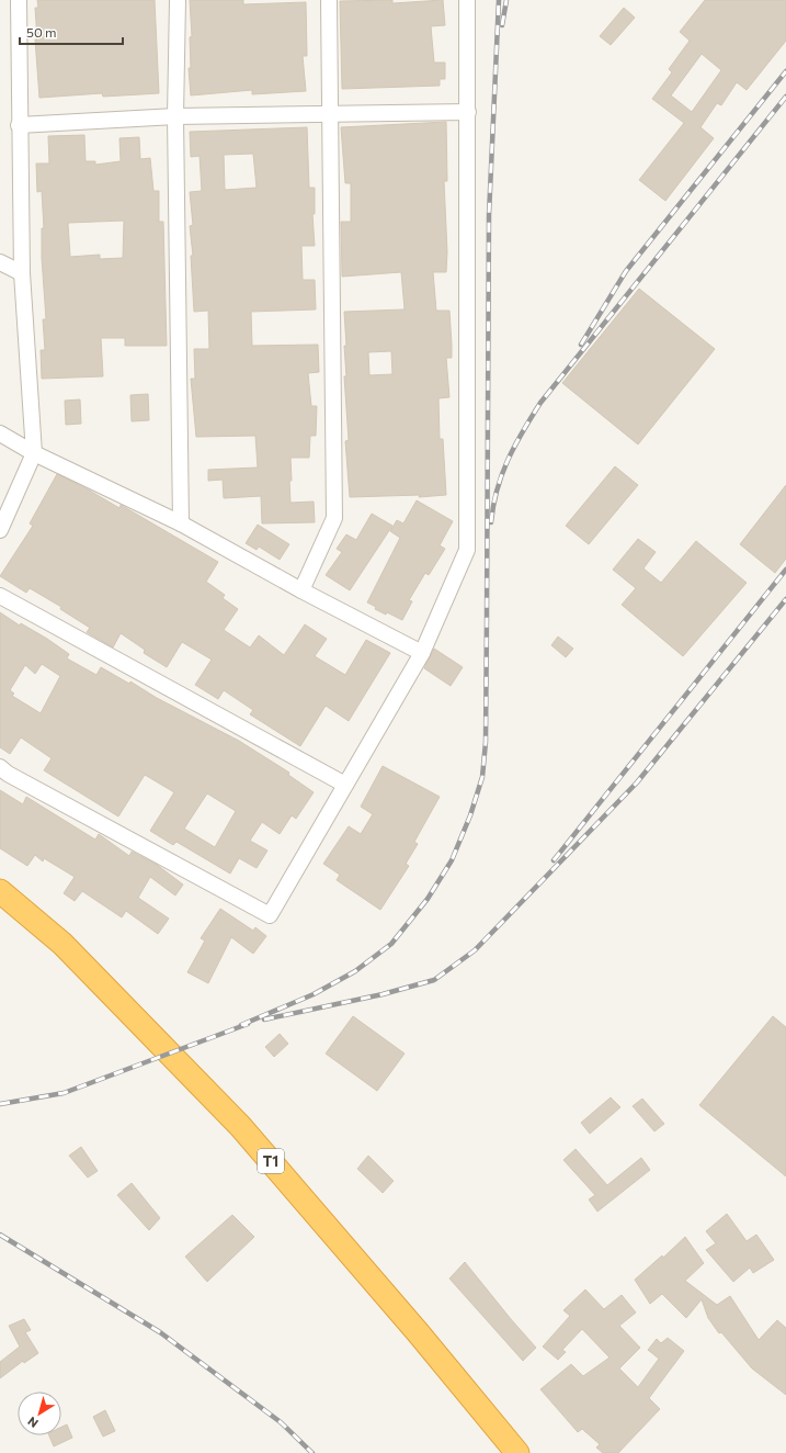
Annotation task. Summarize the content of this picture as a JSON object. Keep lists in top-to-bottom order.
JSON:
{
  "streets": {
    "highway": ["T1"]
  },
  "scale_bar": "50 m",
  "north": "bottom left"
}
